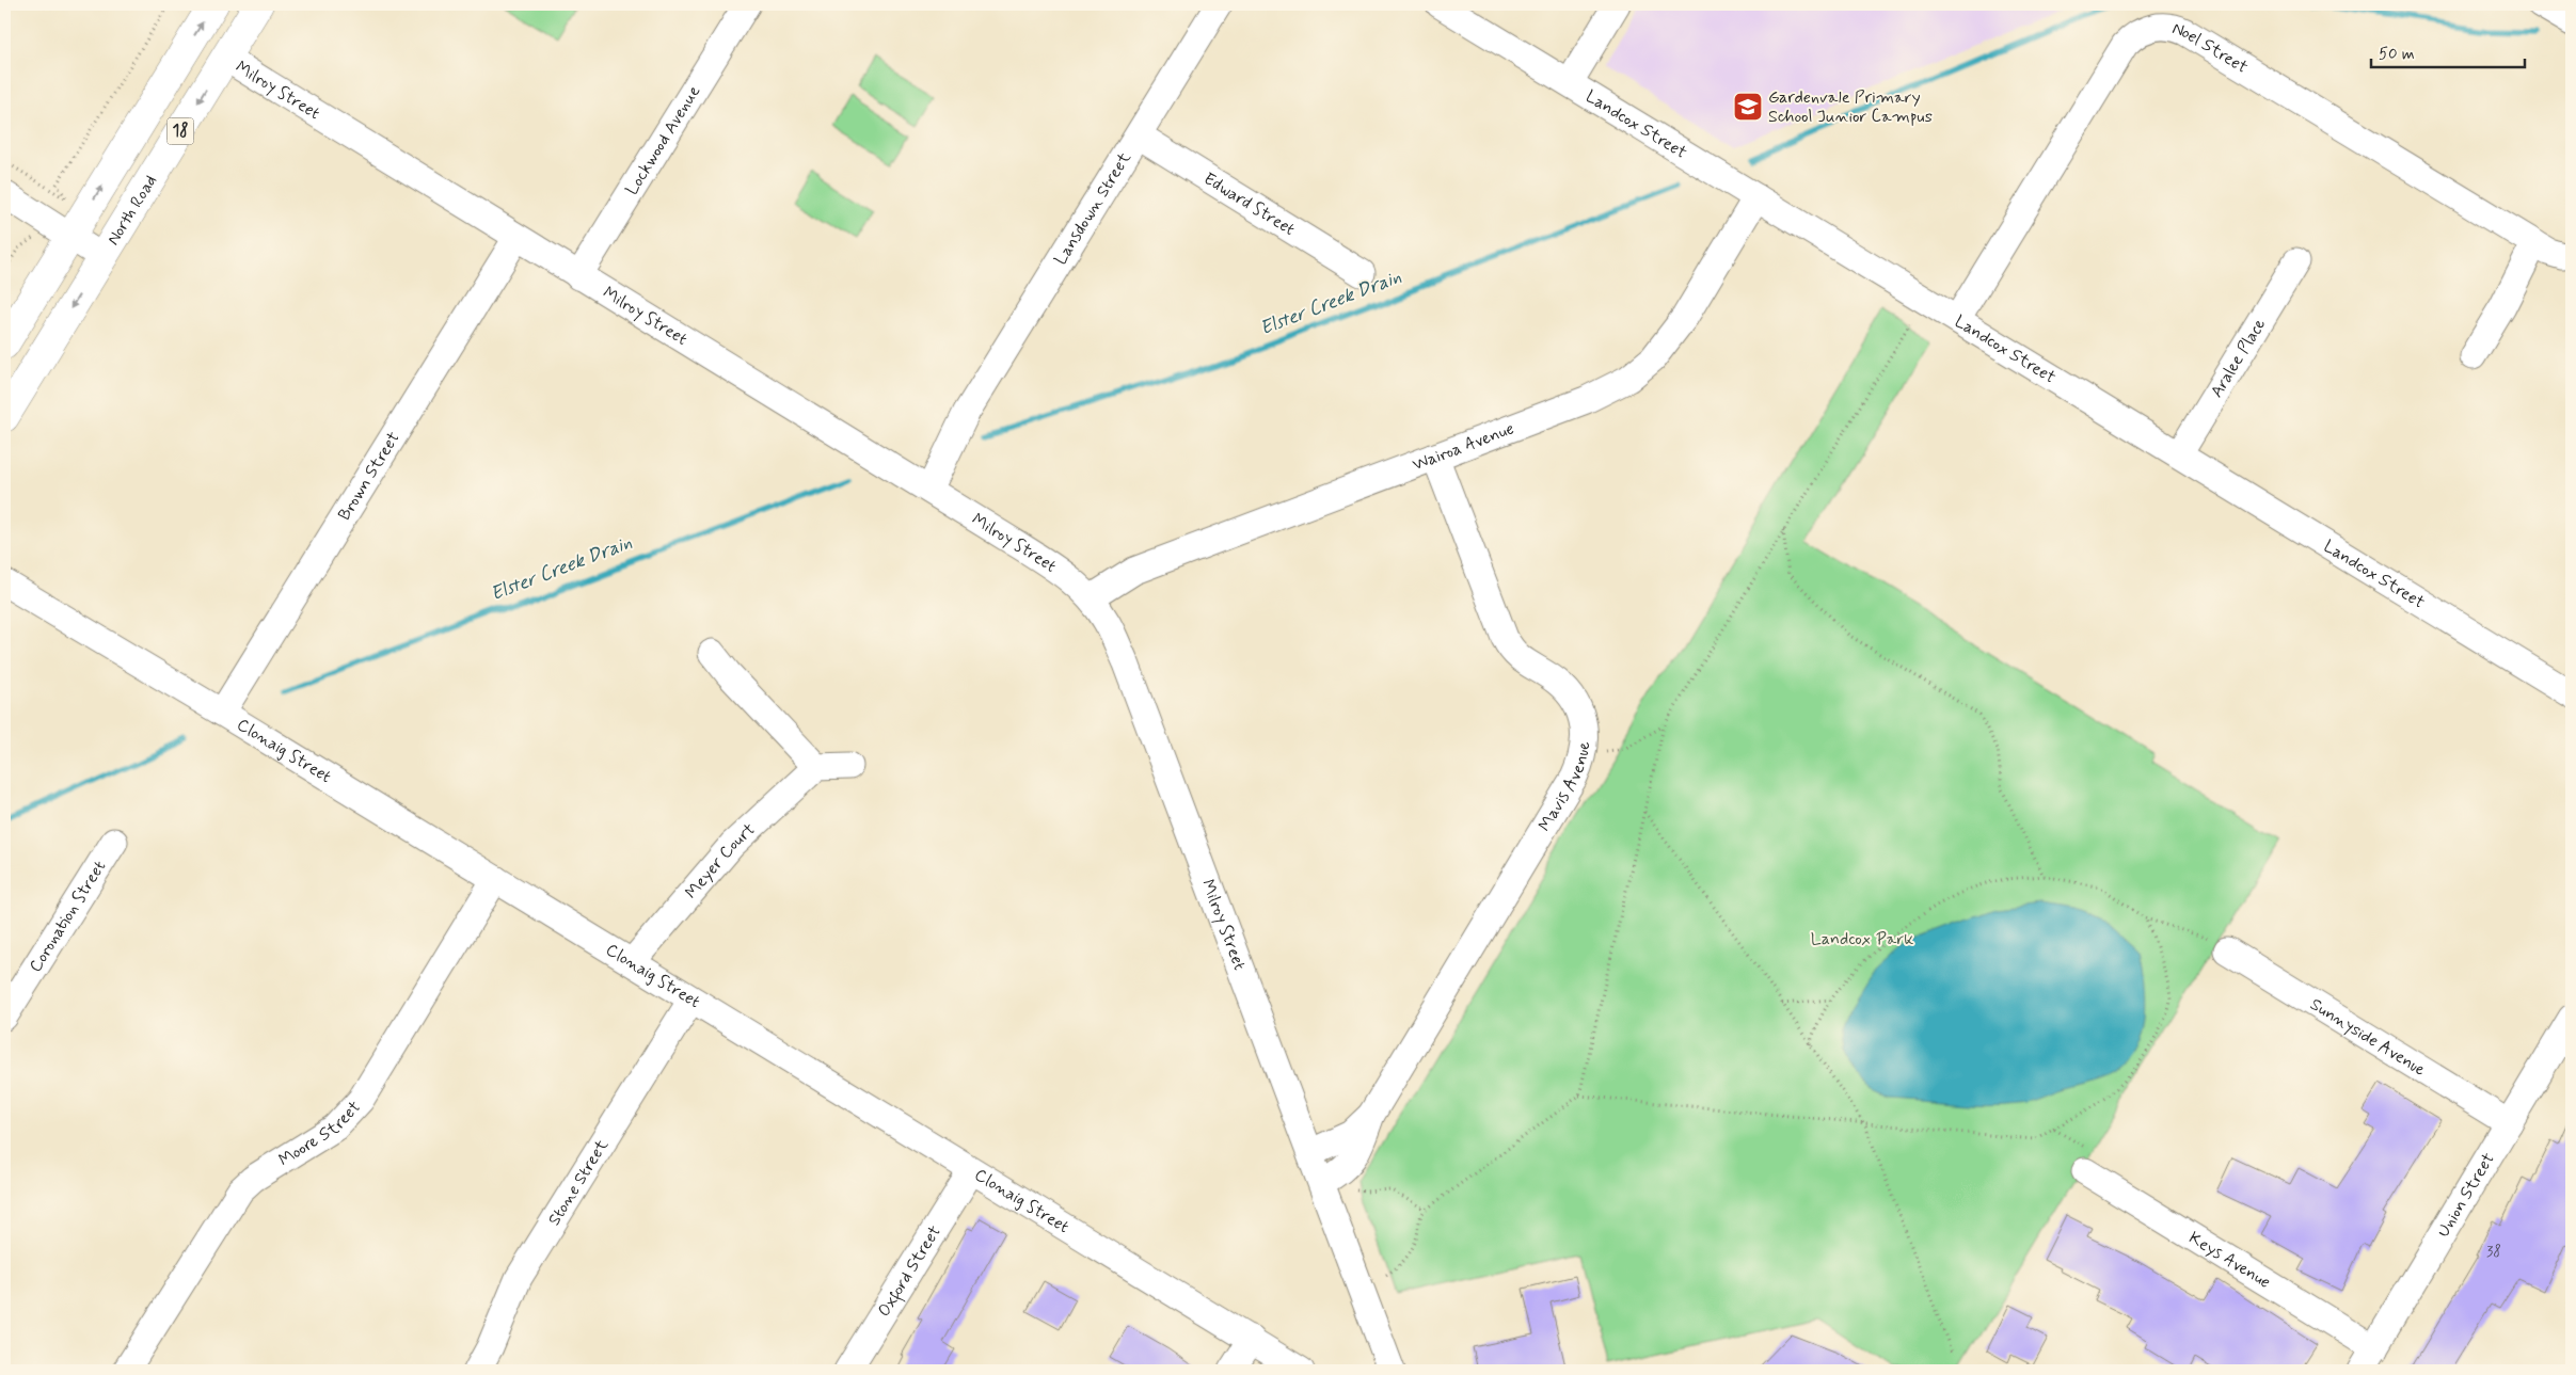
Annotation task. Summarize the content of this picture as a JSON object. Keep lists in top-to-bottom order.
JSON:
{
  "streets": {
    "highway": ["18", "North Road"],
    "street": [
      "Noel Street",
      "Milroy Street",
      "Landcox Street",
      "Lockwood Avenue",
      "Edward Street",
      "Lansdown Street",
      "Aralee Place",
      "Wairoa Avenue",
      "Brown Street",
      "Clonaig Street",
      "Mavis Avenue",
      "Meyer Court",
      "Coronation Street",
      "Sunnyside Avenue",
      "Moore Street",
      "Stone Street",
      "Union Street",
      "Keys Avenue",
      "Oxford Street"
    ]
  },
  "crossings": [
    ["Noel Street", "Landcox Street"],
    ["Milroy Street", "Lockwood Avenue"],
    ["Milroy Street", "Lansdown Street"],
    ["Milroy Street", "North Road"],
    ["Milroy Street", "Wairoa Avenue"],
    ["Milroy Street", "Brown Street"],
    ["Milroy Street", "Mavis Avenue"],
    ["Landcox Street", "Aralee Place"],
    ["Landcox Street", "Wairoa Avenue"],
    ["Edward Street", "Lansdown Street"],
    ["Wairoa Avenue", "Mavis Avenue"],
    ["Brown Street", "Clonaig Street"],
    ["Clonaig Street", "Meyer Court"],
    ["Clonaig Street", "Moore Street"],
    ["Clonaig Street", "Stone Street"],
    ["Clonaig Street", "Oxford Street"],
    ["Sunnyside Avenue", "Union Street"],
    ["Union Street", "Keys Avenue"]
  ],
  "water": ["Elster Creek Drain"],
  "parks": ["Landcox Park"],
  "places": {
    "school or university": ["Gardenvale Primary School Junior Campus"]
  },
  "house_numbers": ["38"],
  "scale_bar": "50 m"
}
